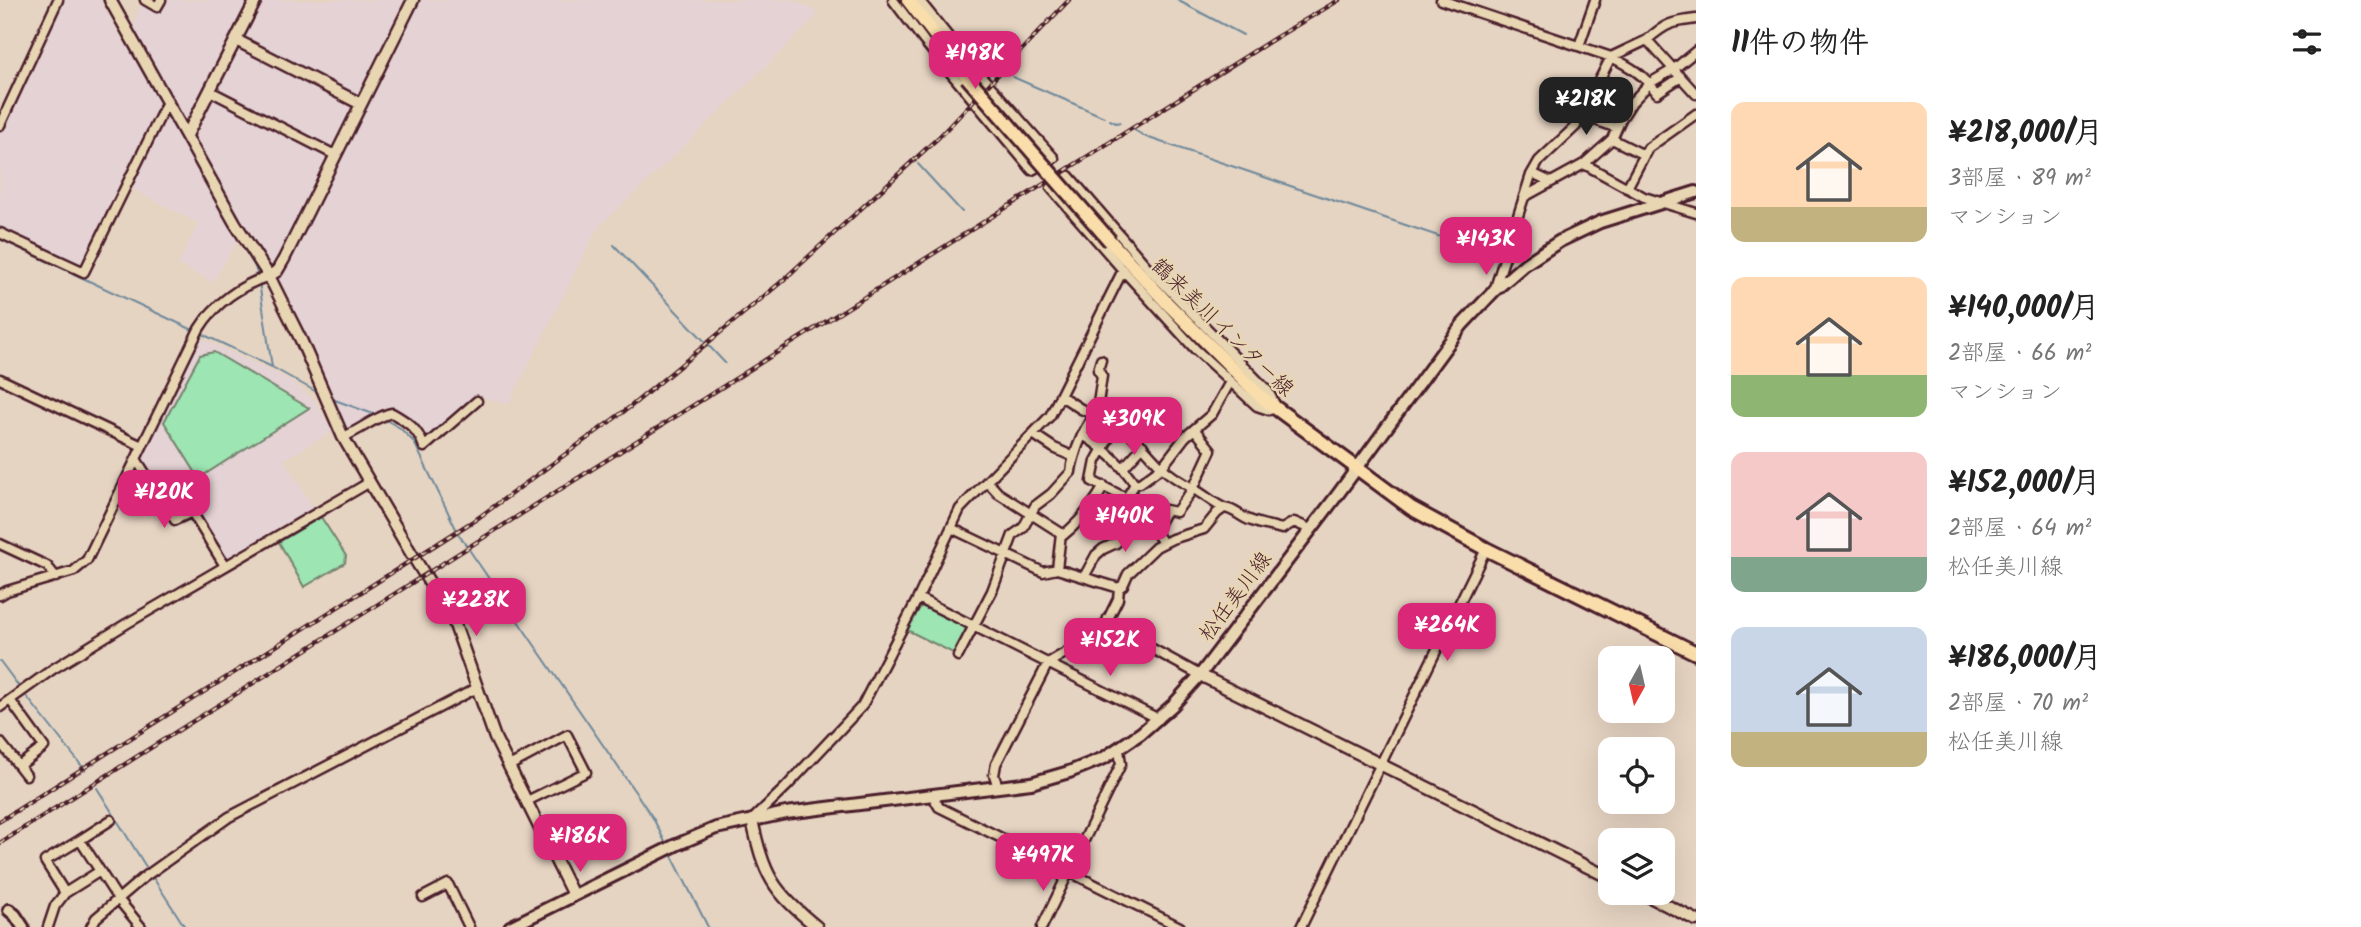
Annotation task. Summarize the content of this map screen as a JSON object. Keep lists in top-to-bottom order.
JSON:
{
  "streets": {
    "main road": ["鶴来美川インター線", "松任美川線"]
  },
  "crossings": [
    ["鶴来美川インター線", "松任美川線"]
  ],
  "north": "bottom",
  "page": {
    "heading": "11件の物件",
    "price": [
      "¥198K",
      "¥218K",
      "¥143K",
      "¥309K",
      "¥120K",
      "¥140K",
      "¥228K",
      "¥264K",
      "¥152K",
      "¥186K",
      "¥497K"
    ],
    "list": [
      {
        "name": "¥218,000/月",
        "note": "3部屋 · 89 m² · マンション"
      },
      {
        "name": "¥140,000/月",
        "note": "2部屋 · 66 m² · マンション"
      },
      {
        "name": "¥152,000/月",
        "note": "2部屋 · 64 m² · 松任美川線"
      },
      {
        "name": "¥186,000/月",
        "note": "2部屋 · 70 m² · 松任美川線"
      }
    ]
  }
}
